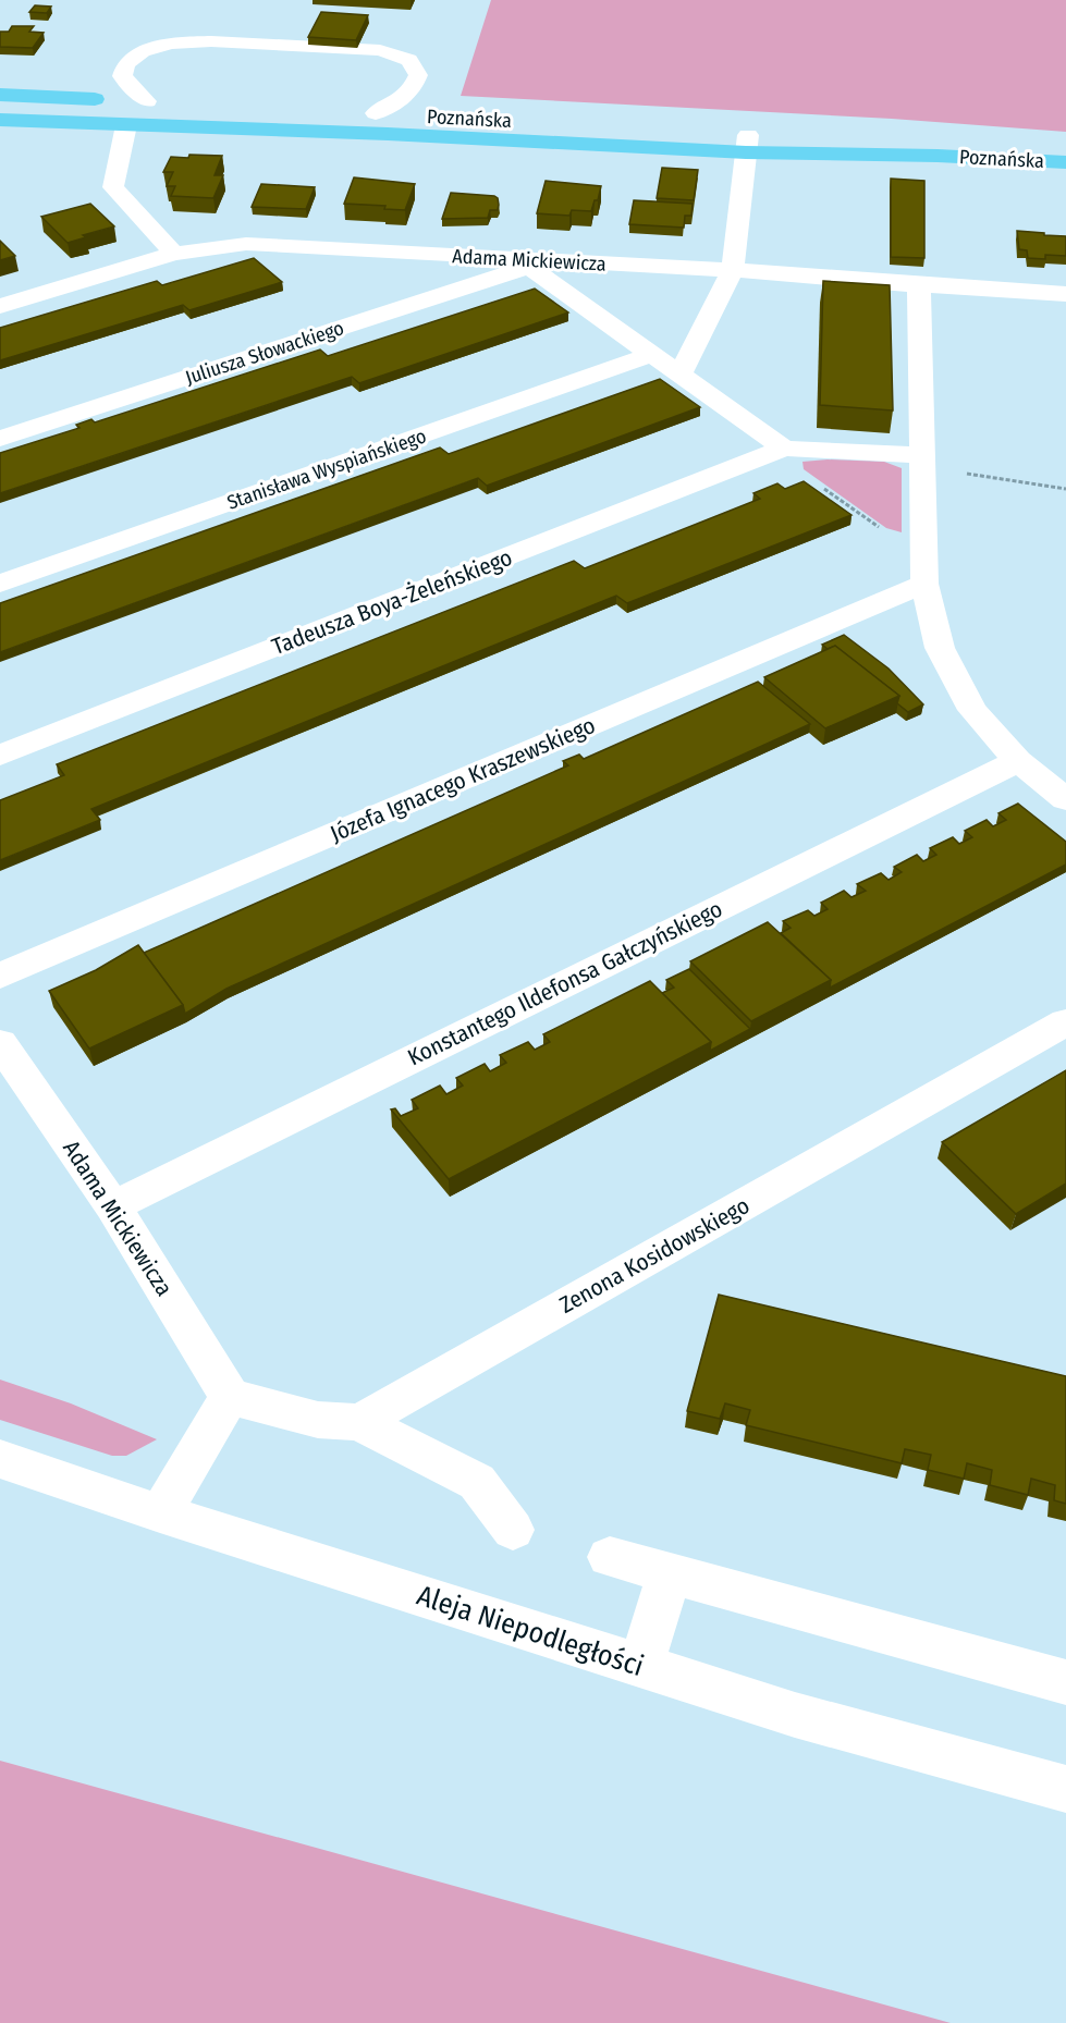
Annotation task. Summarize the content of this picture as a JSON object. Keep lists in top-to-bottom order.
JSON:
{
  "streets": {
    "main road": ["Poznańska"],
    "street": [
      "Adama Mickiewicza",
      "Juliusza Słowackiego",
      "Stanisława Wyspiańskiego",
      "Tadeusza Boya-Żeleńskiego",
      "Józefa Ignacego Kraszewskiego",
      "Konstantego Ildefonsa Gałczyńskiego",
      "Zenona Kosidowskiego",
      "Aleja Niepodległości"
    ]
  },
  "crossings": [
    ["Adama Mickiewicza", "Juliusza Słowackiego"],
    ["Adama Mickiewicza", "Konstantego Ildefonsa Gałczyńskiego"]
  ]
}
